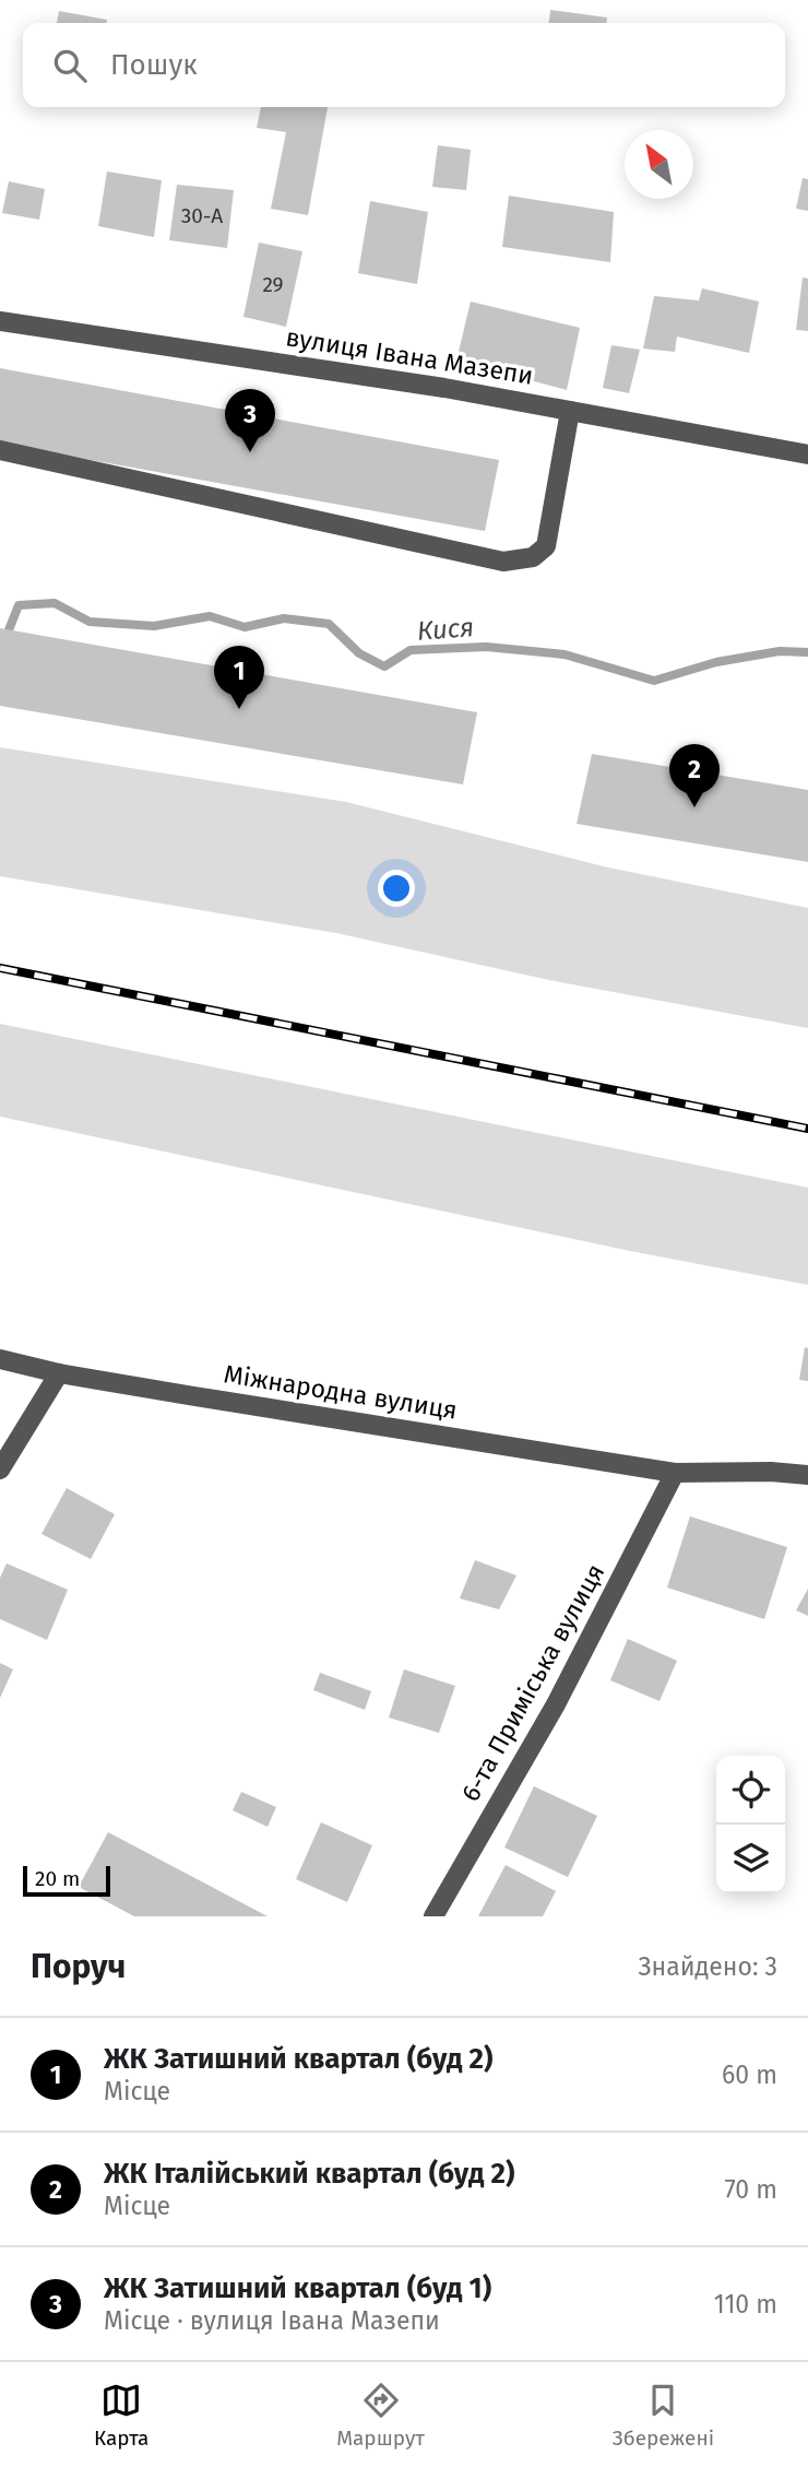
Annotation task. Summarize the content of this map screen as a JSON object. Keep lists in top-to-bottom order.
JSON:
{
  "streets": {
    "street": ["вулиця Івана Мазепи", "Міжнародна вулиця", "6-та Приміська вулиця"]
  },
  "crossings": [
    ["Міжнародна вулиця", "6-та Приміська вулиця"]
  ],
  "water": ["Кися"],
  "house_numbers": ["30-А", "29"],
  "scale_bar": "20 m",
  "north": "top left",
  "page": {
    "search": "Пошук",
    "pins": ["3", "1", "2"],
    "scale": "20 m",
    "heading": ["Поруч", "Знайдено: 3"],
    "list": [
      {
        "mark": "1",
        "name": "ЖК Затишний квартал (буд 2)",
        "note": "Місце",
        "value": "60 m"
      },
      {
        "mark": "2",
        "name": "ЖК Італійський квартал (буд 2)",
        "note": "Місце",
        "value": "70 m"
      },
      {
        "mark": "3",
        "name": "ЖК Затишний квартал (буд 1)",
        "note": "Місце · вулиця Івана Мазепи",
        "value": "110 m"
      }
    ],
    "nav": ["Карта", "Маршрут", "Збережені"]
  }
}
